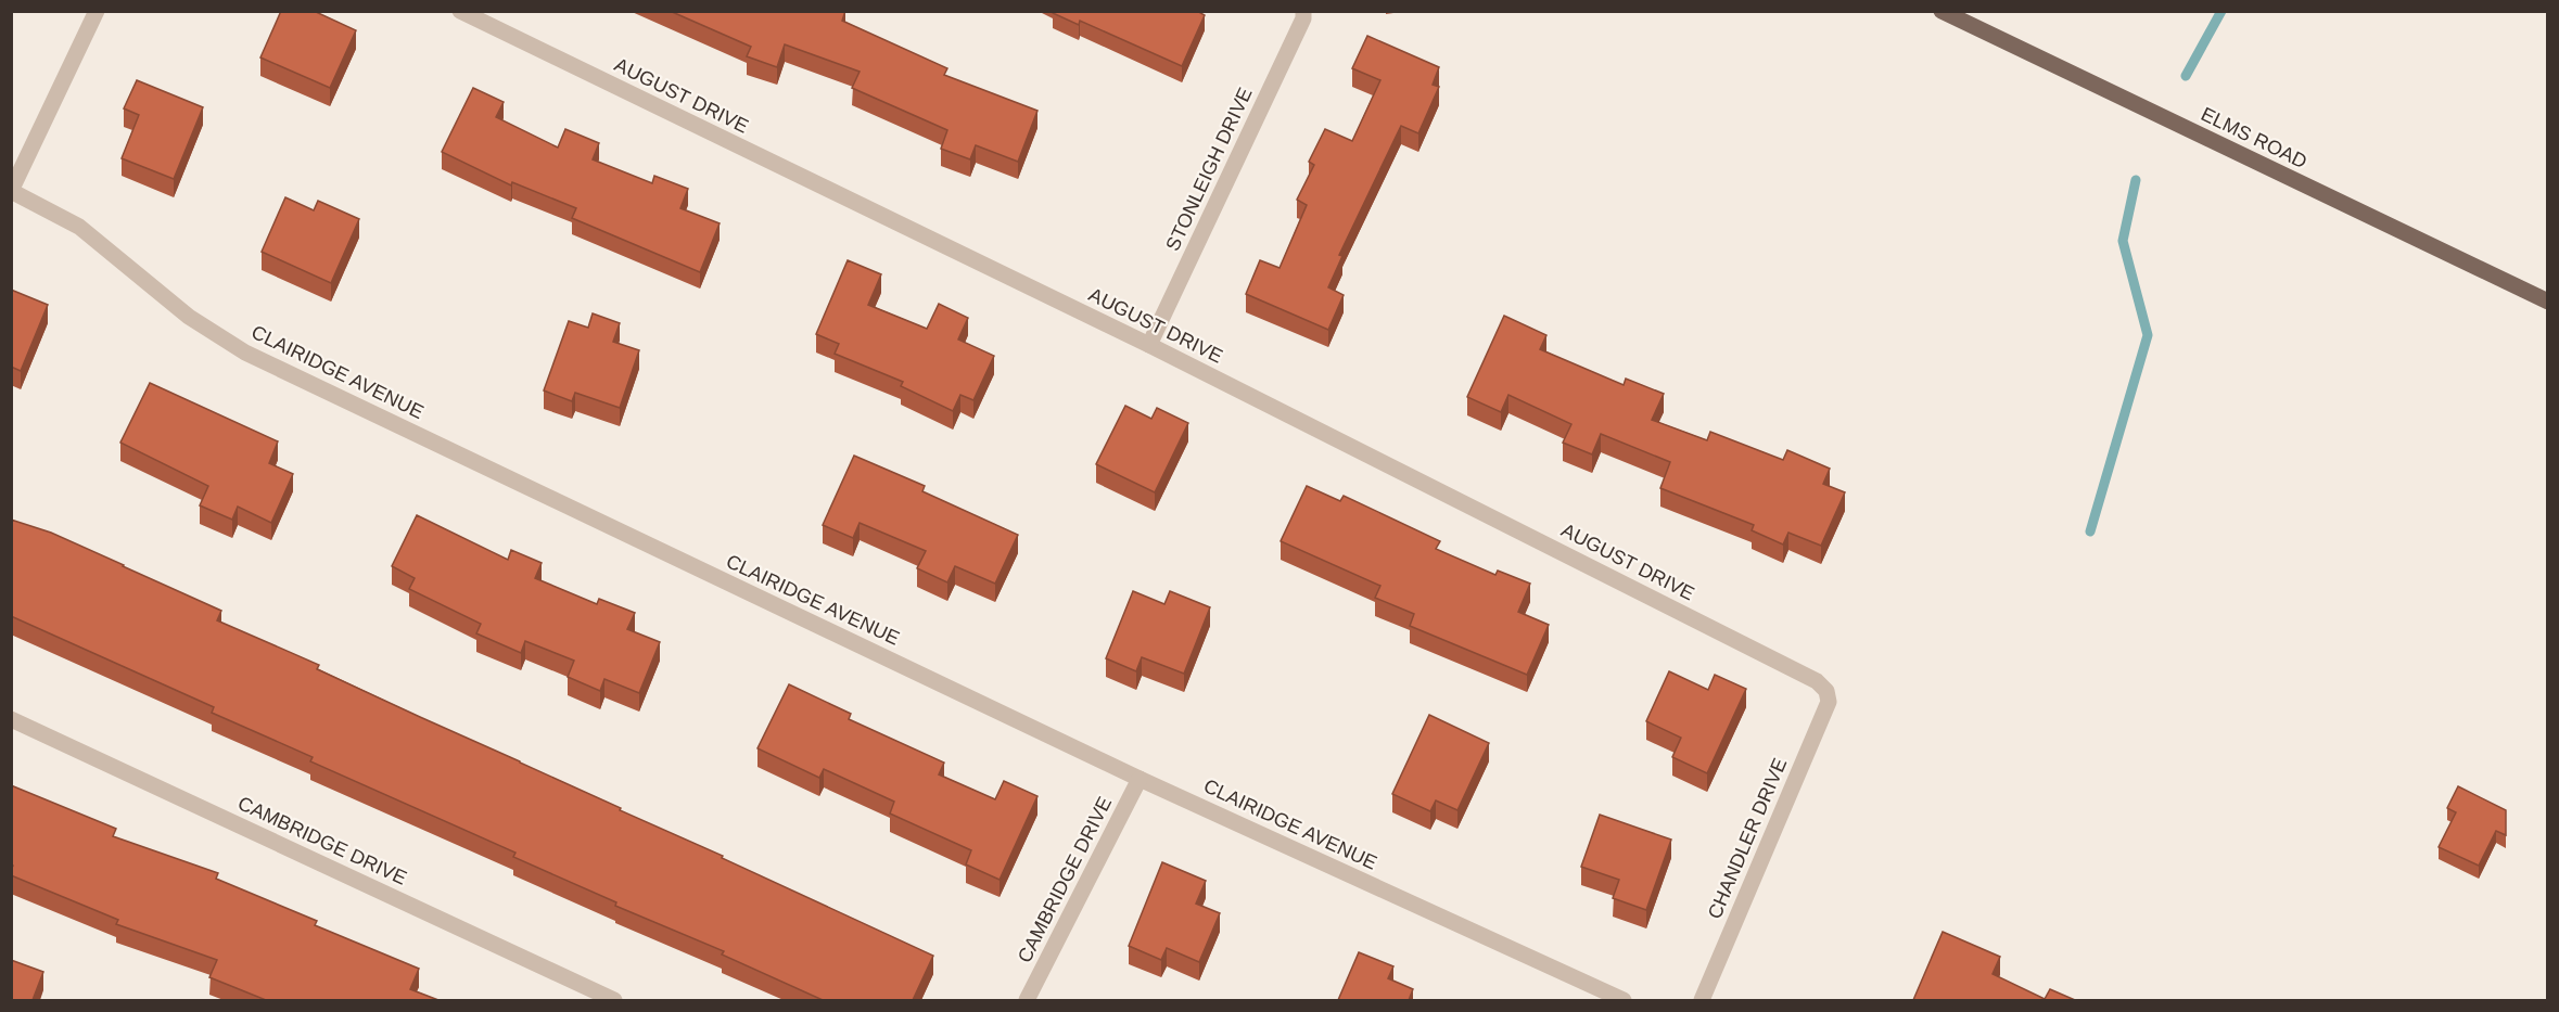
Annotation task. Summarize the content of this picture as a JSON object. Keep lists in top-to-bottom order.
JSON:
{
  "streets": {
    "main road": ["ELMS ROAD"],
    "street": [
      "AUGUST DRIVE",
      "STONLEIGH DRIVE",
      "CLAIRIDGE AVENUE",
      "CHANDLER DRIVE",
      "CAMBRIDGE DRIVE"
    ]
  },
  "crossings": [
    ["AUGUST DRIVE", "STONLEIGH DRIVE"],
    ["AUGUST DRIVE", "CHANDLER DRIVE"],
    ["CLAIRIDGE AVENUE", "CAMBRIDGE DRIVE"]
  ]
}
